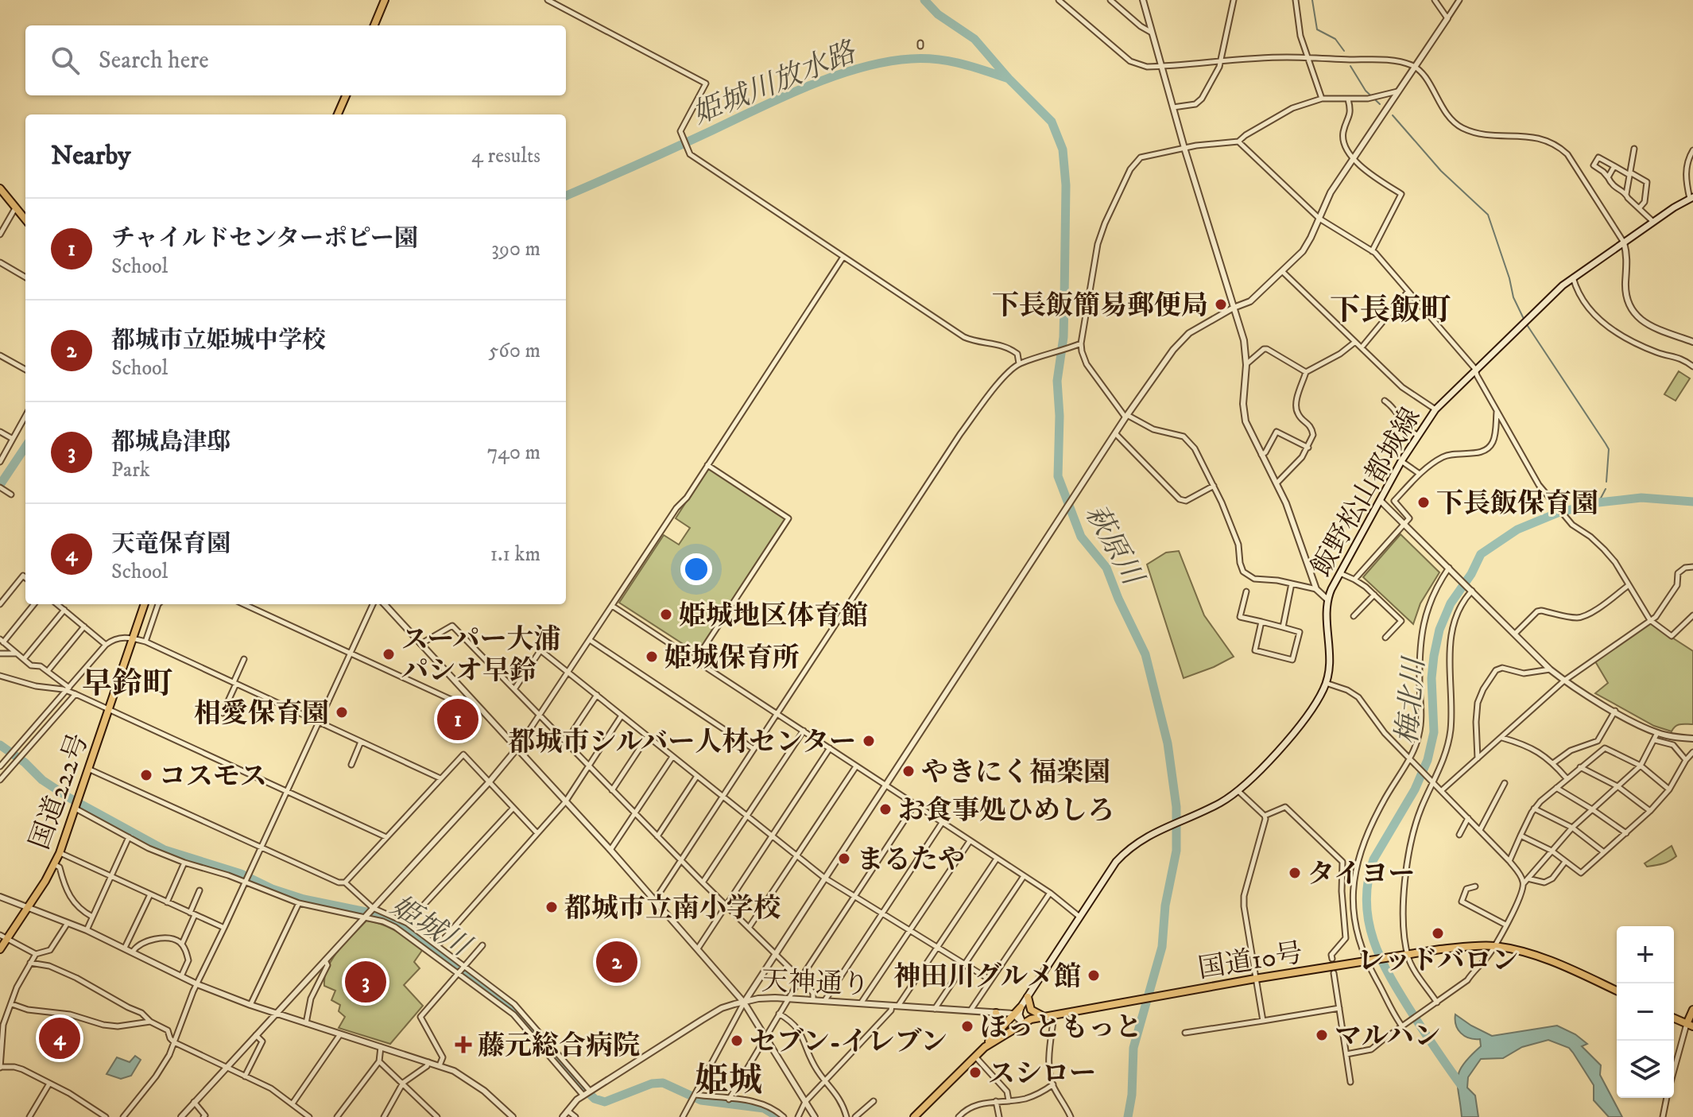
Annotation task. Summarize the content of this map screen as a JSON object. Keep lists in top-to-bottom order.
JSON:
{
  "streets": {
    "highway": ["国道222号", "国道10号"],
    "main road": ["飯野松山都城線"],
    "street": ["天神通り"]
  },
  "districts": ["下長飯町", "早鈴町", "姫城"],
  "water": [
    "姫城川放水路",
    "萩原川",
    "梅北川",
    "姫城川"
  ],
  "places": {
    "other": [
      "下長飯簡易郵便局",
      "下長飯保育園",
      "姫城地区体育館",
      "スーパー大浦 パシオ早鈴",
      "姫城保育所",
      "相愛保育園",
      "都城市シルバー人材センター",
      "やきにく福楽園",
      "コスモス",
      "お食事処ひめしろ",
      "まるたや",
      "タイヨー",
      "都城市立南小学校",
      "レッドバロン",
      "神田川グルメ館",
      "ほっともっと",
      "マルハン",
      "セブン-イレブン",
      "スシロー"
    ],
    "health": ["藤元総合病院"]
  },
  "page": {
    "search": "Search here",
    "heading": ["Nearby", "4 results"],
    "list": [
      {
        "mark": "1",
        "name": "チャイルドセンターポピー園",
        "note": "School",
        "value": "390 m"
      },
      {
        "mark": "2",
        "name": "都城市立姫城中学校",
        "note": "School",
        "value": "560 m"
      },
      {
        "mark": "3",
        "name": "都城島津邸",
        "note": "Park",
        "value": "740 m"
      },
      {
        "mark": "4",
        "name": "天竜保育園",
        "note": "School",
        "value": "1.1 km"
      }
    ],
    "pins": [
      "1",
      "2",
      "3",
      "4"
    ],
    "map_buttons": ["+", "−"]
  }
}
